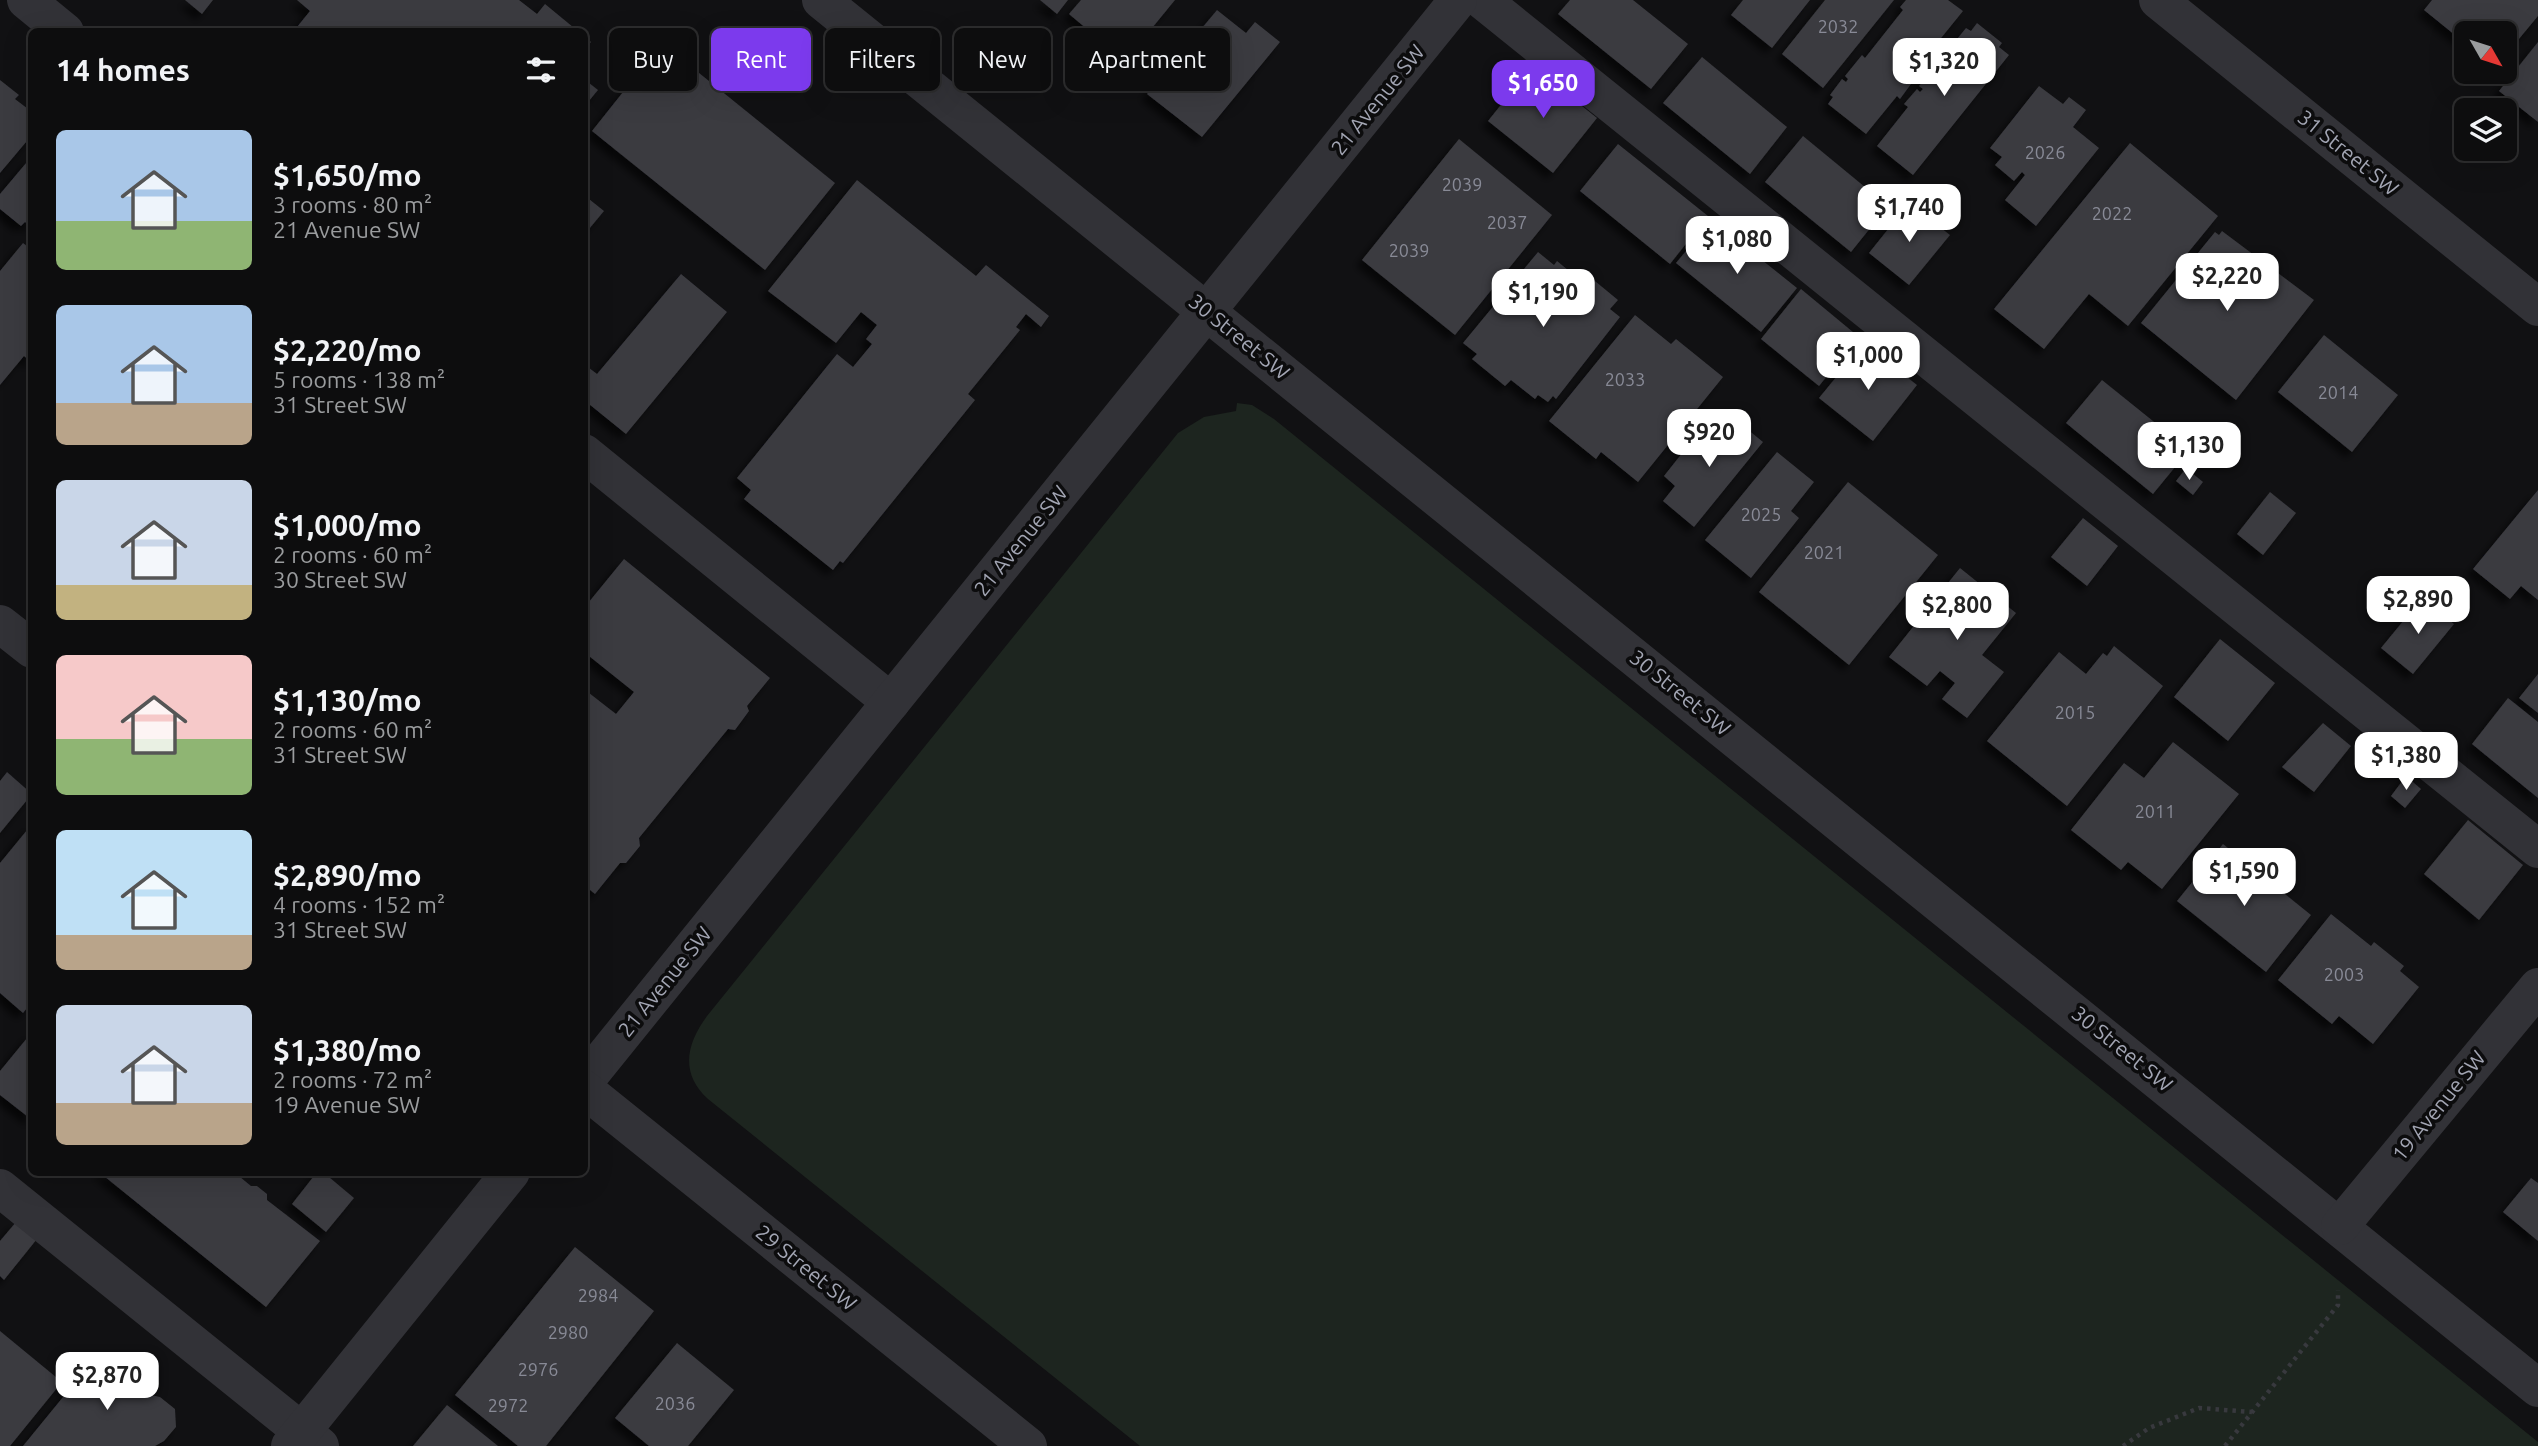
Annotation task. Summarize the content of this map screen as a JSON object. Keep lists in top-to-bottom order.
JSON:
{
  "streets": {
    "street": [
      "21 Avenue SW",
      "31 Street SW",
      "30 Street SW",
      "19 Avenue SW",
      "29 Street SW"
    ]
  },
  "crossings": [
    ["21 Avenue SW", "30 Street SW"],
    ["30 Street SW", "19 Avenue SW"]
  ],
  "house_numbers": [
    "2032",
    "2026",
    "2039",
    "2022",
    "2037",
    "2039",
    "2033",
    "2014",
    "2025",
    "2021",
    "2015",
    "2011",
    "2003",
    "2984",
    "2980",
    "2976",
    "2036",
    "2972"
  ],
  "north": "bottom right",
  "page": {
    "chip": [
      "Buy",
      "Rent",
      "Filters",
      "New",
      "Apartment"
    ],
    "heading": "14 homes",
    "price": [
      "$1,320",
      "$1,650",
      "$1,740",
      "$1,080",
      "$2,220",
      "$1,190",
      "$1,000",
      "$920",
      "$1,130",
      "$2,890",
      "$2,800",
      "$1,380",
      "$1,590",
      "$2,870"
    ],
    "list": [
      {
        "name": "$1,650/mo",
        "note": "3 rooms · 80 m² · 21 Avenue SW"
      },
      {
        "name": "$2,220/mo",
        "note": "5 rooms · 138 m² · 31 Street SW"
      },
      {
        "name": "$1,000/mo",
        "note": "2 rooms · 60 m² · 30 Street SW"
      },
      {
        "name": "$1,130/mo",
        "note": "2 rooms · 60 m² · 31 Street SW"
      },
      {
        "name": "$2,890/mo",
        "note": "4 rooms · 152 m² · 31 Street SW"
      },
      {
        "name": "$1,380/mo",
        "note": "2 rooms · 72 m² · 19 Avenue SW"
      }
    ]
  }
}
